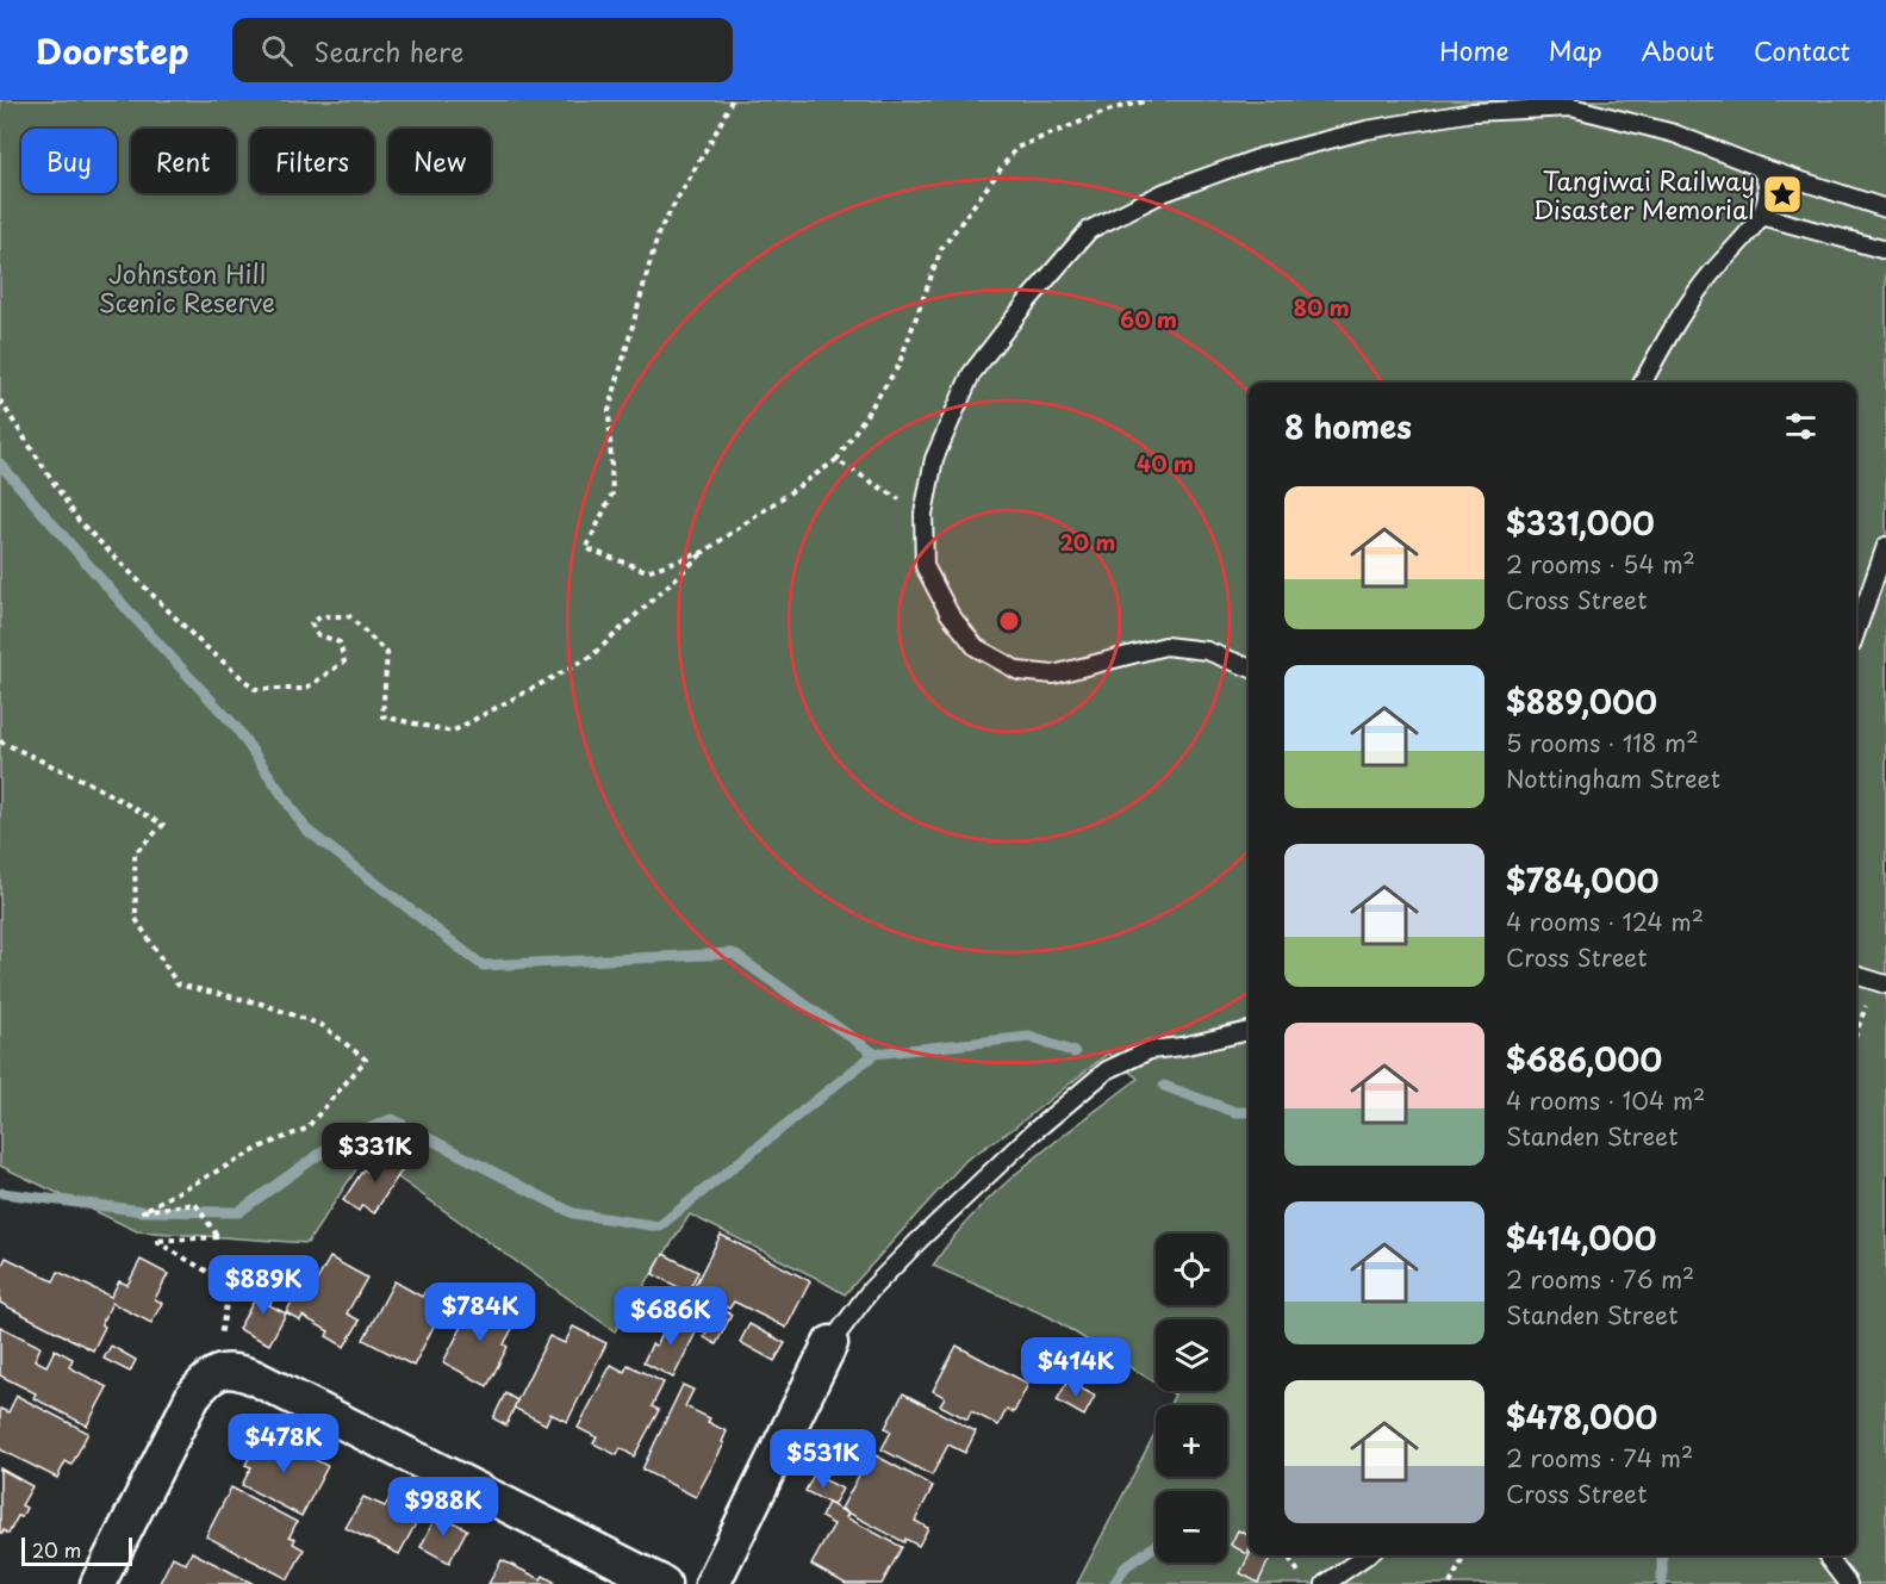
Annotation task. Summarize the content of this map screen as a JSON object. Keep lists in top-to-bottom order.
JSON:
{
  "parks": ["Johnston Hill Scenic Reserve"],
  "places": {
    "place": ["Tangiwai Railway Disaster Memorial"]
  },
  "scale_bar": "20 m",
  "page": {
    "header": "Doorstep",
    "search": "Search here",
    "nav": [
      "Home",
      "Map",
      "About",
      "Contact"
    ],
    "chip": [
      "Buy",
      "Rent",
      "Filters",
      "New"
    ],
    "heading": "8 homes",
    "list": [
      {
        "name": "$331,000",
        "note": "2 rooms · 54 m² · Cross Street"
      },
      {
        "name": "$889,000",
        "note": "5 rooms · 118 m² · Nottingham Street"
      },
      {
        "name": "$784,000",
        "note": "4 rooms · 124 m² · Cross Street"
      },
      {
        "name": "$686,000",
        "note": "4 rooms · 104 m² · Standen Street"
      },
      {
        "name": "$414,000",
        "note": "2 rooms · 76 m² · Standen Street"
      },
      {
        "name": "$478,000",
        "note": "2 rooms · 74 m² · Cross Street"
      }
    ],
    "price": [
      "$331K",
      "$889K",
      "$784K",
      "$686K",
      "$414K",
      "$478K",
      "$531K",
      "$988K"
    ],
    "map_buttons": ["+", "−"],
    "scale": "20 m"
  },
  "rings": [
    "80 m",
    "60 m",
    "40 m",
    "20 m"
  ]
}
